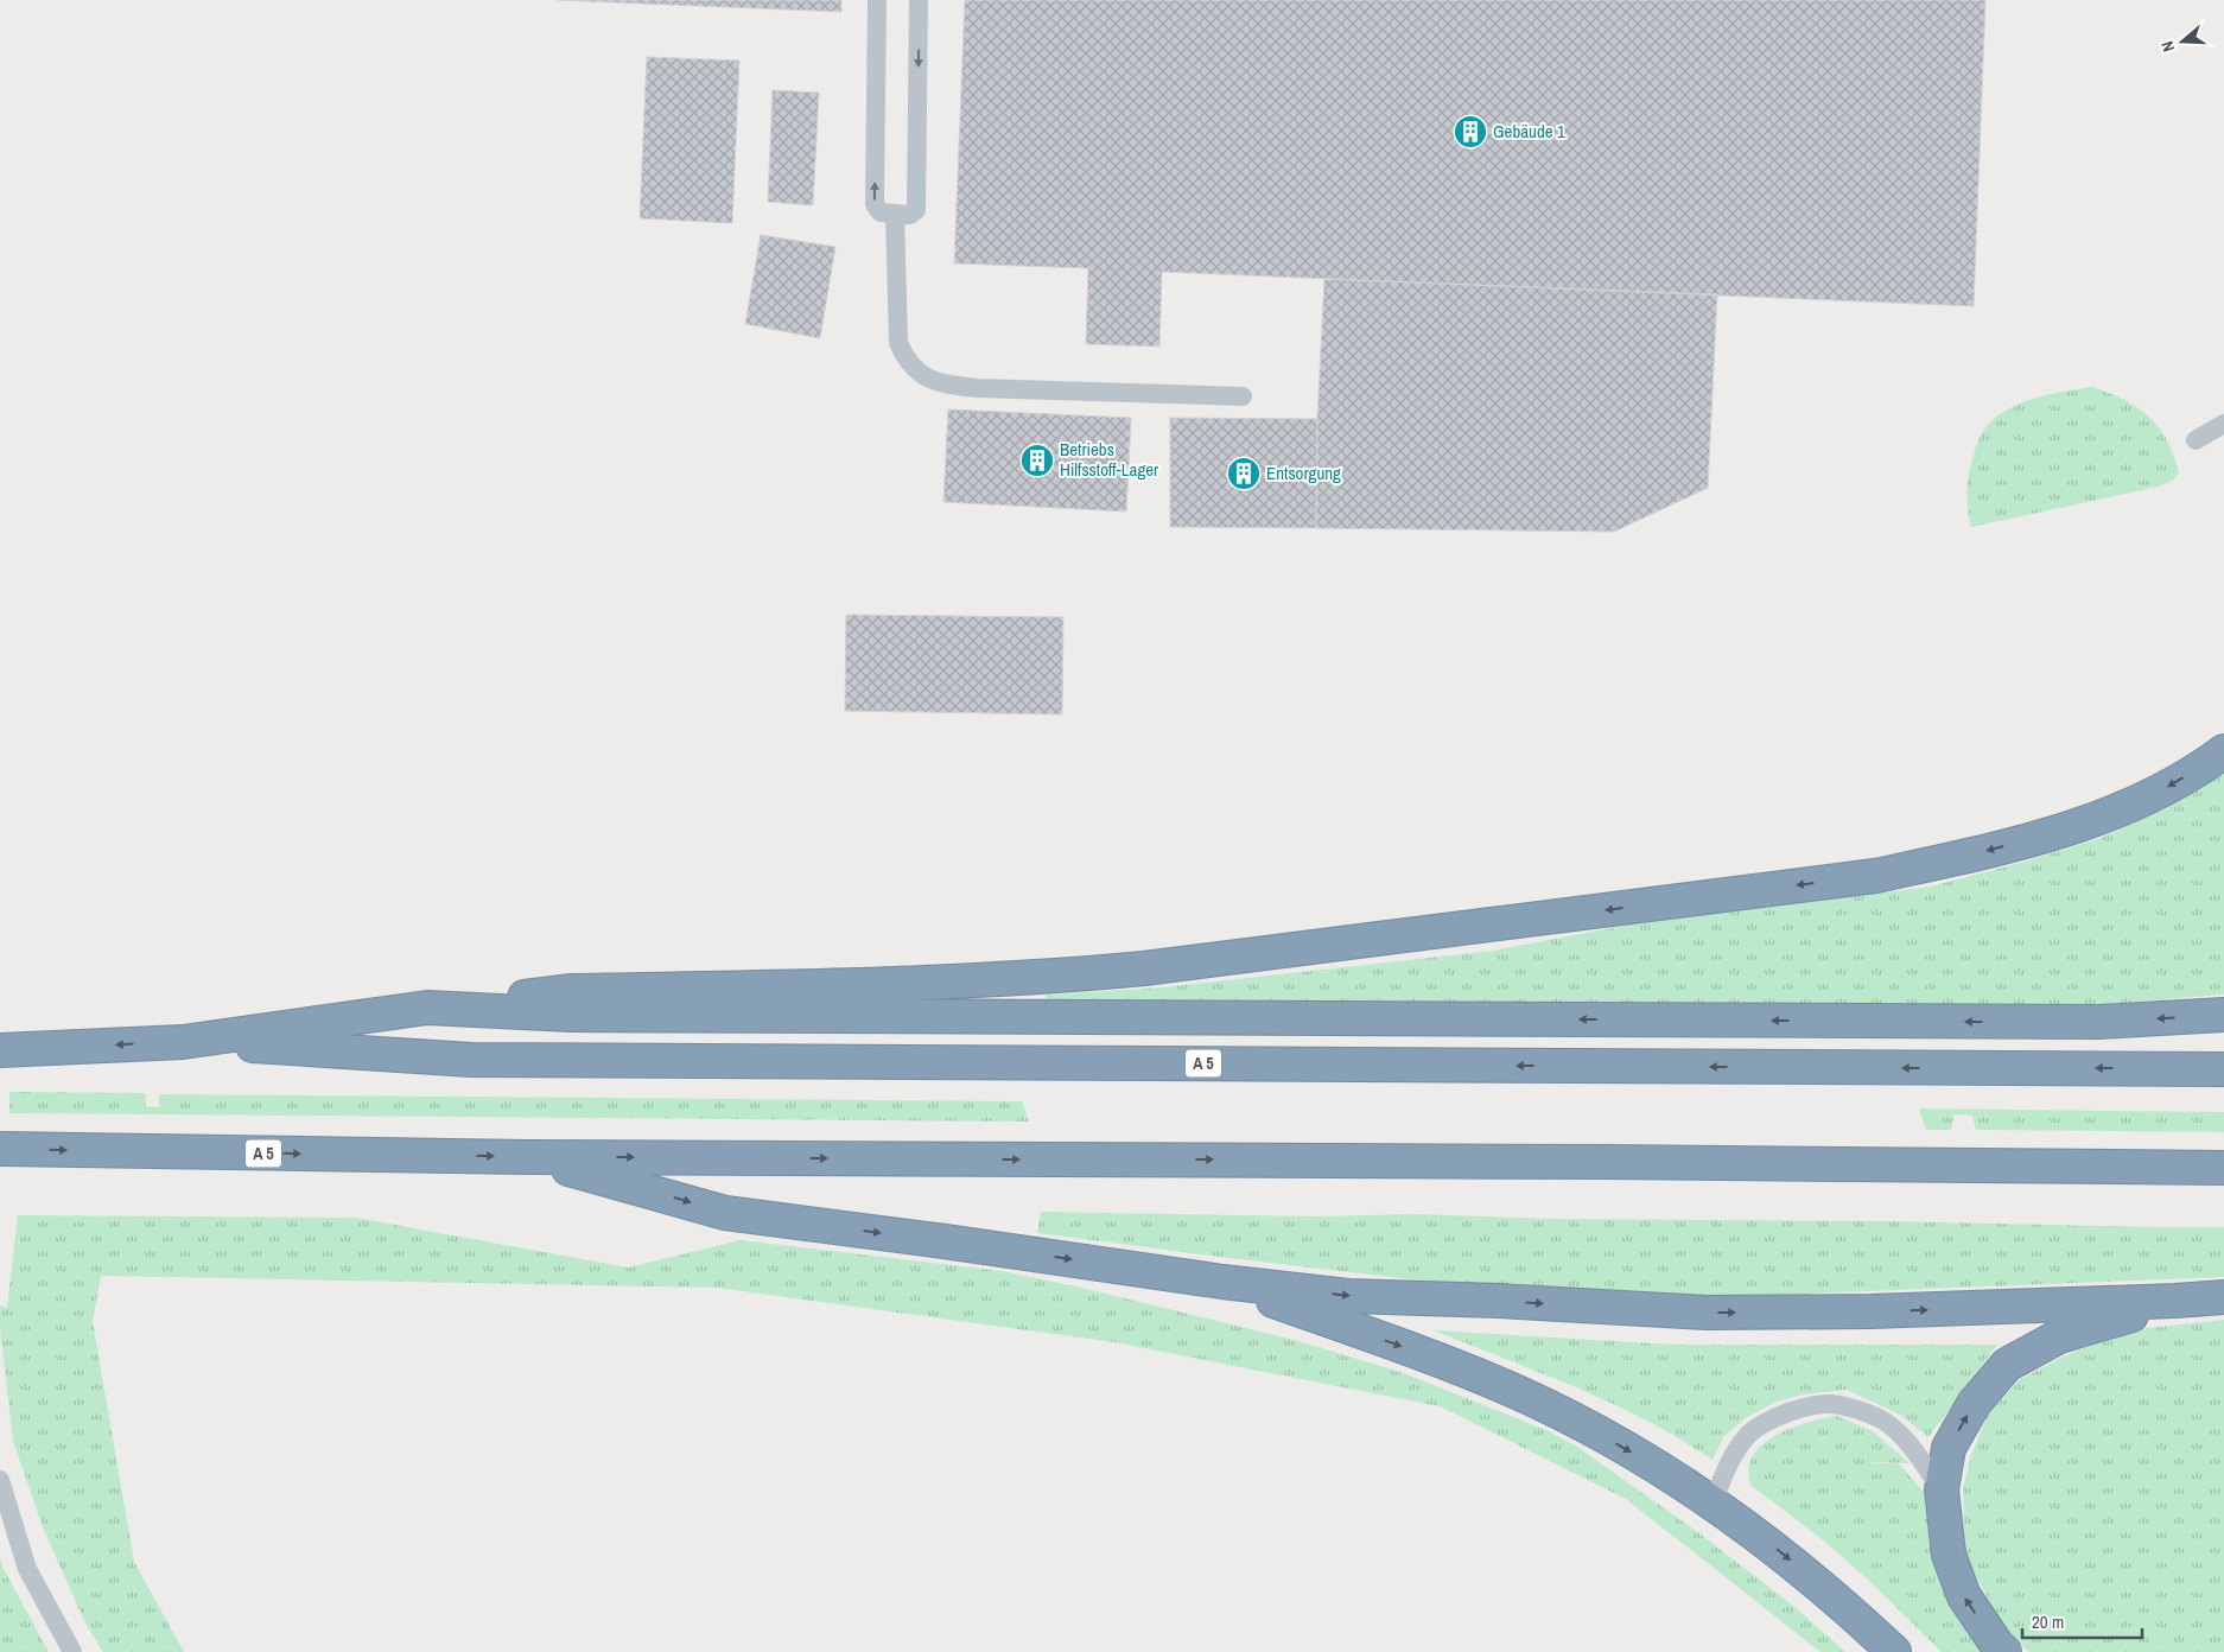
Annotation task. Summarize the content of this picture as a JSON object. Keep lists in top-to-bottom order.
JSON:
{
  "streets": {
    "highway": ["A 5"]
  },
  "places": {
    "building": ["Gebäude 1", "Betriebs Hilfsstoff-Lager", "Entsorgung"]
  },
  "scale_bar": "20 m",
  "north": "left"
}
